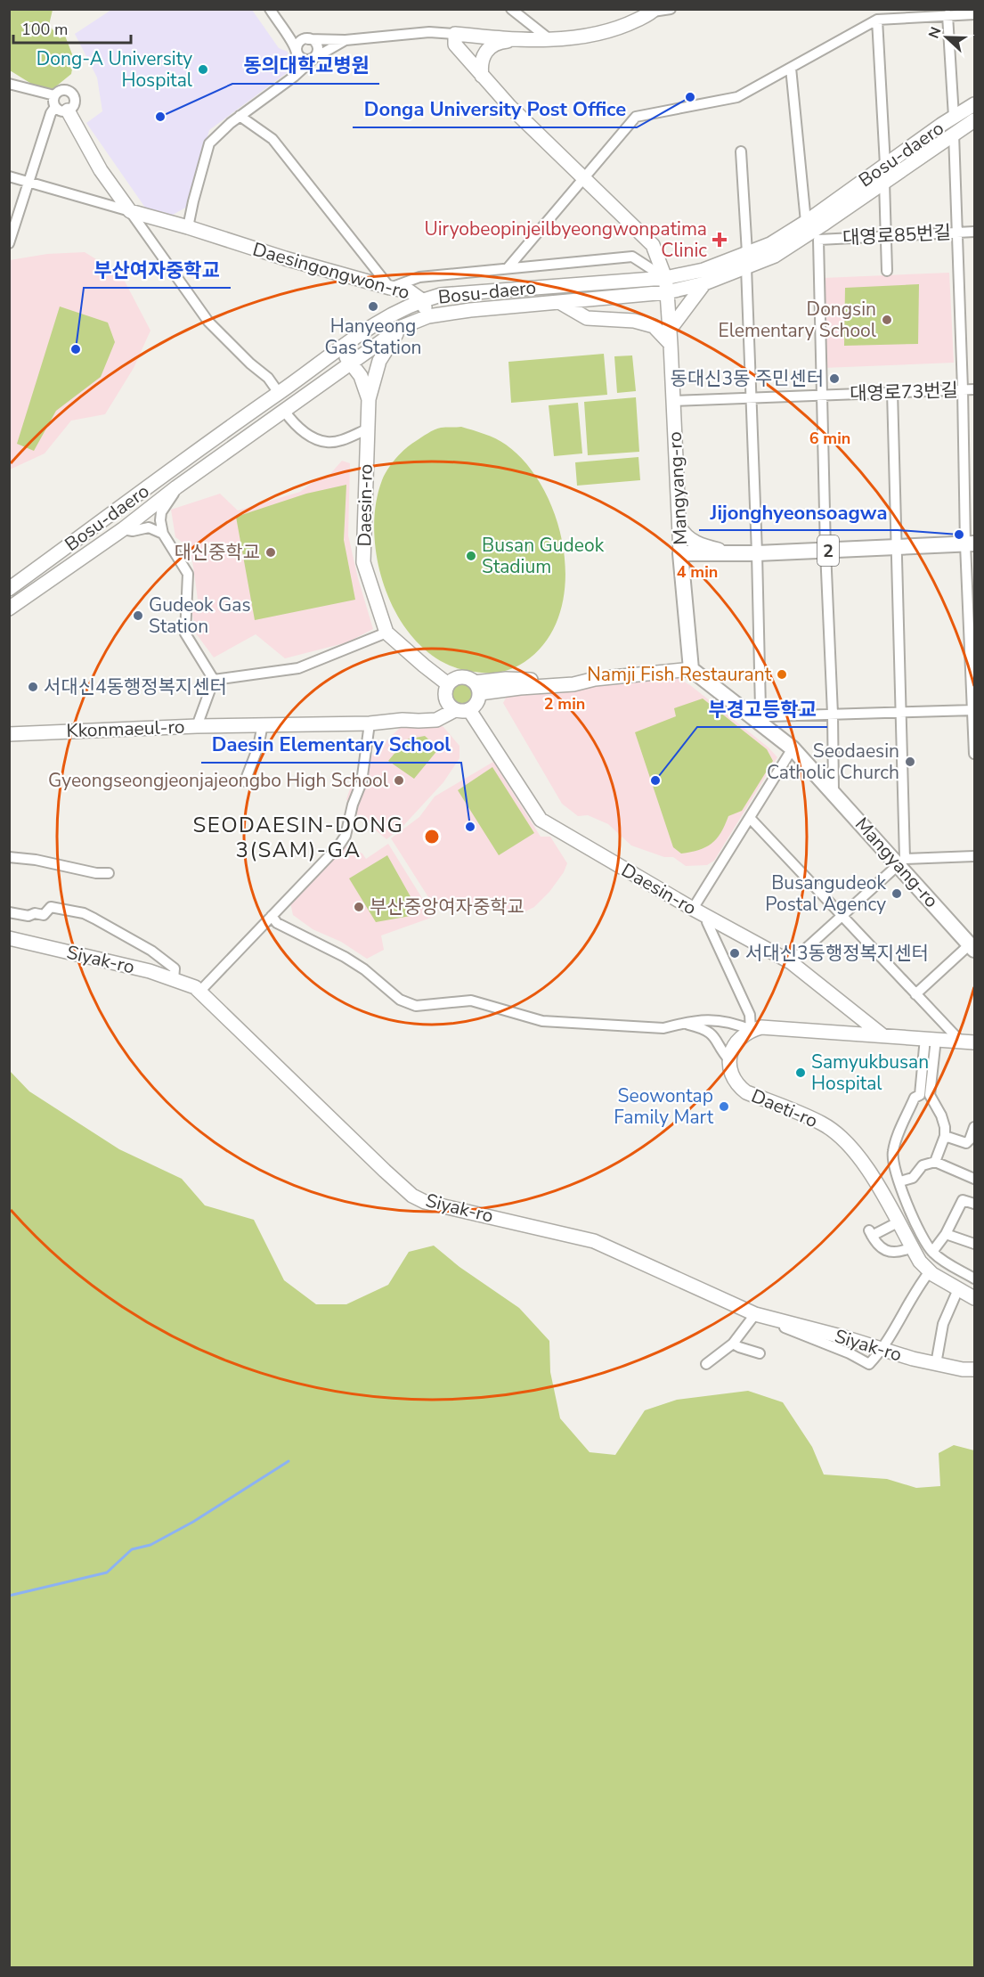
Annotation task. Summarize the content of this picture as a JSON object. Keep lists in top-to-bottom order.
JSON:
{
  "streets": {
    "main road": [
      "Bosu-daero",
      "Daesingongwon-ro",
      "Mangyang-ro",
      "Daesin-ro",
      "2",
      "Kkonmaeul-ro",
      "Siyak-ro",
      "Daeti-ro"
    ],
    "street": ["대영로85번길", "대영로73번길"]
  },
  "crossings": [
    ["Bosu-daero", "대영로85번길"],
    ["Bosu-daero", "Daesingongwon-ro"],
    ["Bosu-daero", "Mangyang-ro"],
    ["Bosu-daero", "Daesin-ro"],
    ["대영로73번길", "Mangyang-ro"],
    ["Mangyang-ro", "2"],
    ["Daesin-ro", "Kkonmaeul-ro"]
  ],
  "districts": ["SEODAESIN-DONG 3(SAM)-GA"],
  "places": {
    "other": [
      "Dong-A University Hospital",
      "Donga University Post Office",
      "동의대학교병원",
      "Hanyeong Gas Station",
      "Dongsin Elementary School",
      "부산여자중학교",
      "동대신3동 주민센터",
      "Jijonghyeonsoagwa",
      "대신중학교",
      "Busan Gudeok Stadium",
      "Gudeok Gas Station",
      "Namji Fish Restaurant",
      "서대신4동행정복지센터",
      "Seodaesin Catholic Church",
      "Gyeongseongjeonjajeongbo High School",
      "부경고등학교",
      "Daesin Elementary School",
      "Busangudeok Postal Agency",
      "부산중앙여자중학교",
      "서대신3동행정복지센터",
      "Samyukbusan Hospital",
      "Seowontap Family Mart"
    ],
    "health": ["Uiryobeopinjeilbyeongwonpatima Clinic"]
  },
  "scale_bar": "100 m",
  "north": "left",
  "rings": ["6 min", "4 min", "2 min"]
}
